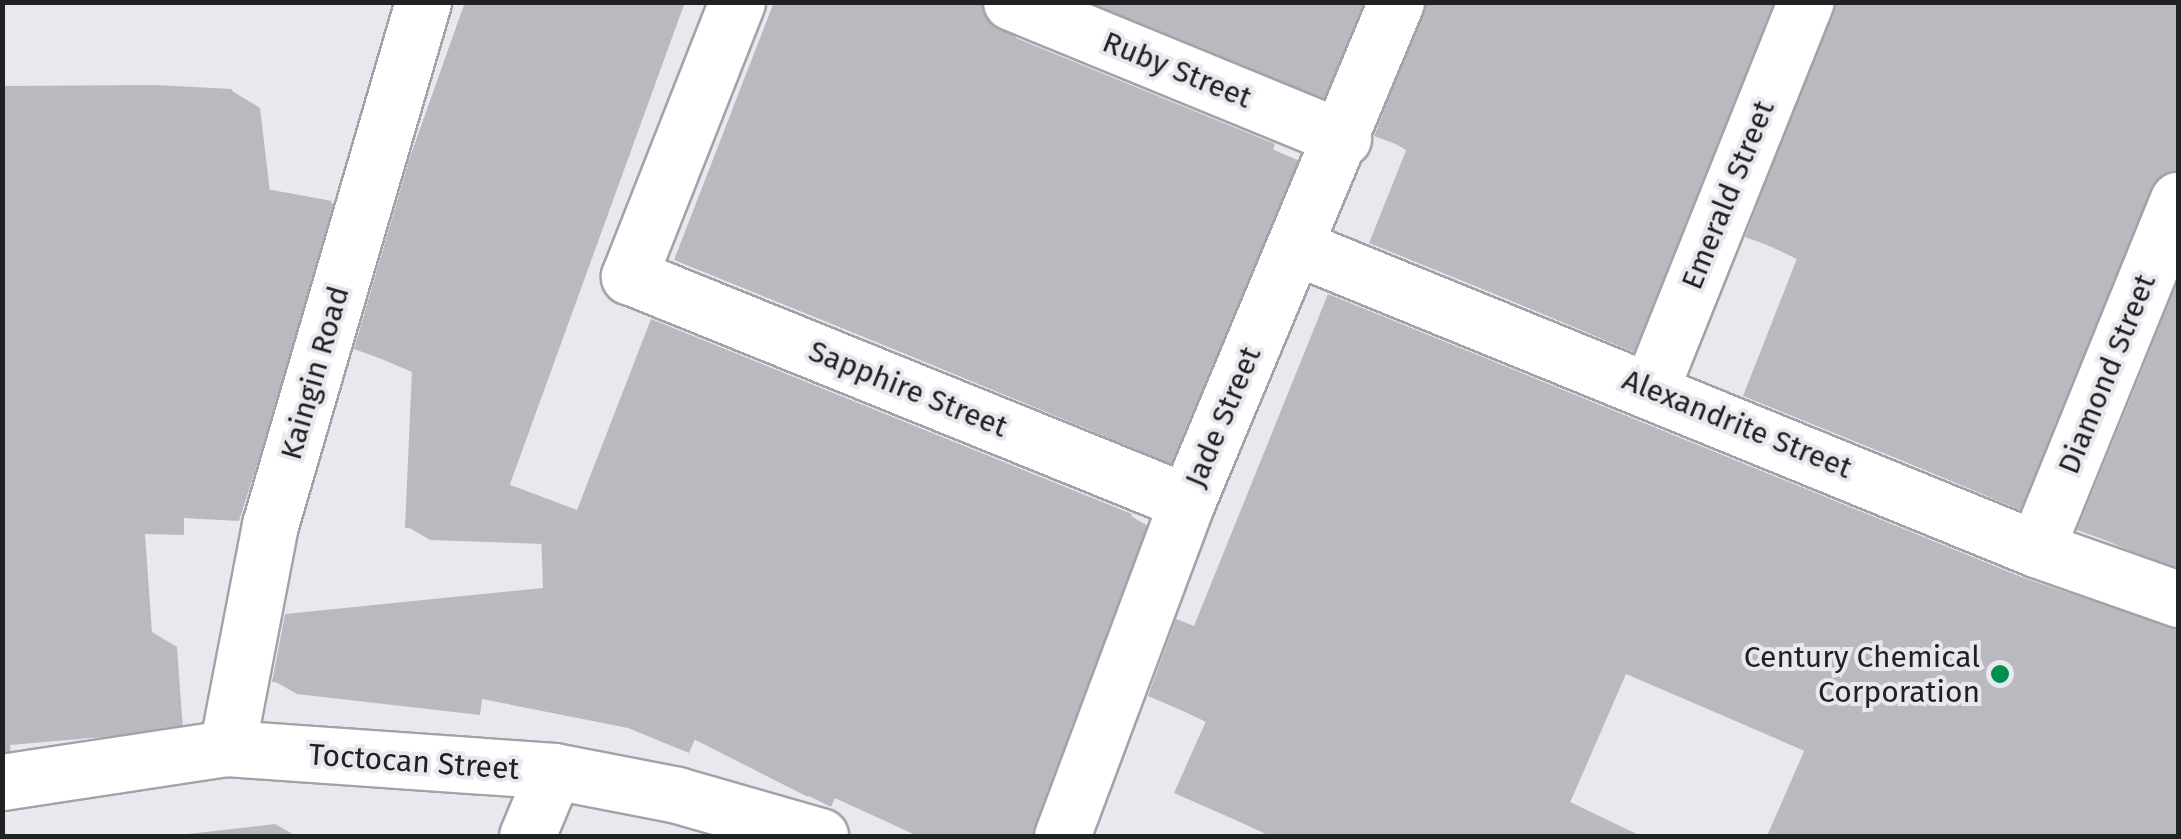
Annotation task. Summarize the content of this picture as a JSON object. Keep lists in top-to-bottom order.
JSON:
{
  "streets": {
    "street": [
      "Ruby Street",
      "Emerald Street",
      "Kaingin Road",
      "Diamond Street",
      "Sapphire Street",
      "Jade Street",
      "Alexandrite Street",
      "Toctocan Street"
    ]
  },
  "crossings": [
    ["Ruby Street", "Jade Street"],
    ["Emerald Street", "Alexandrite Street"],
    ["Kaingin Road", "Toctocan Street"],
    ["Diamond Street", "Alexandrite Street"],
    ["Sapphire Street", "Jade Street"],
    ["Jade Street", "Alexandrite Street"]
  ],
  "places": ["Century Chemical Corporation"]
}
